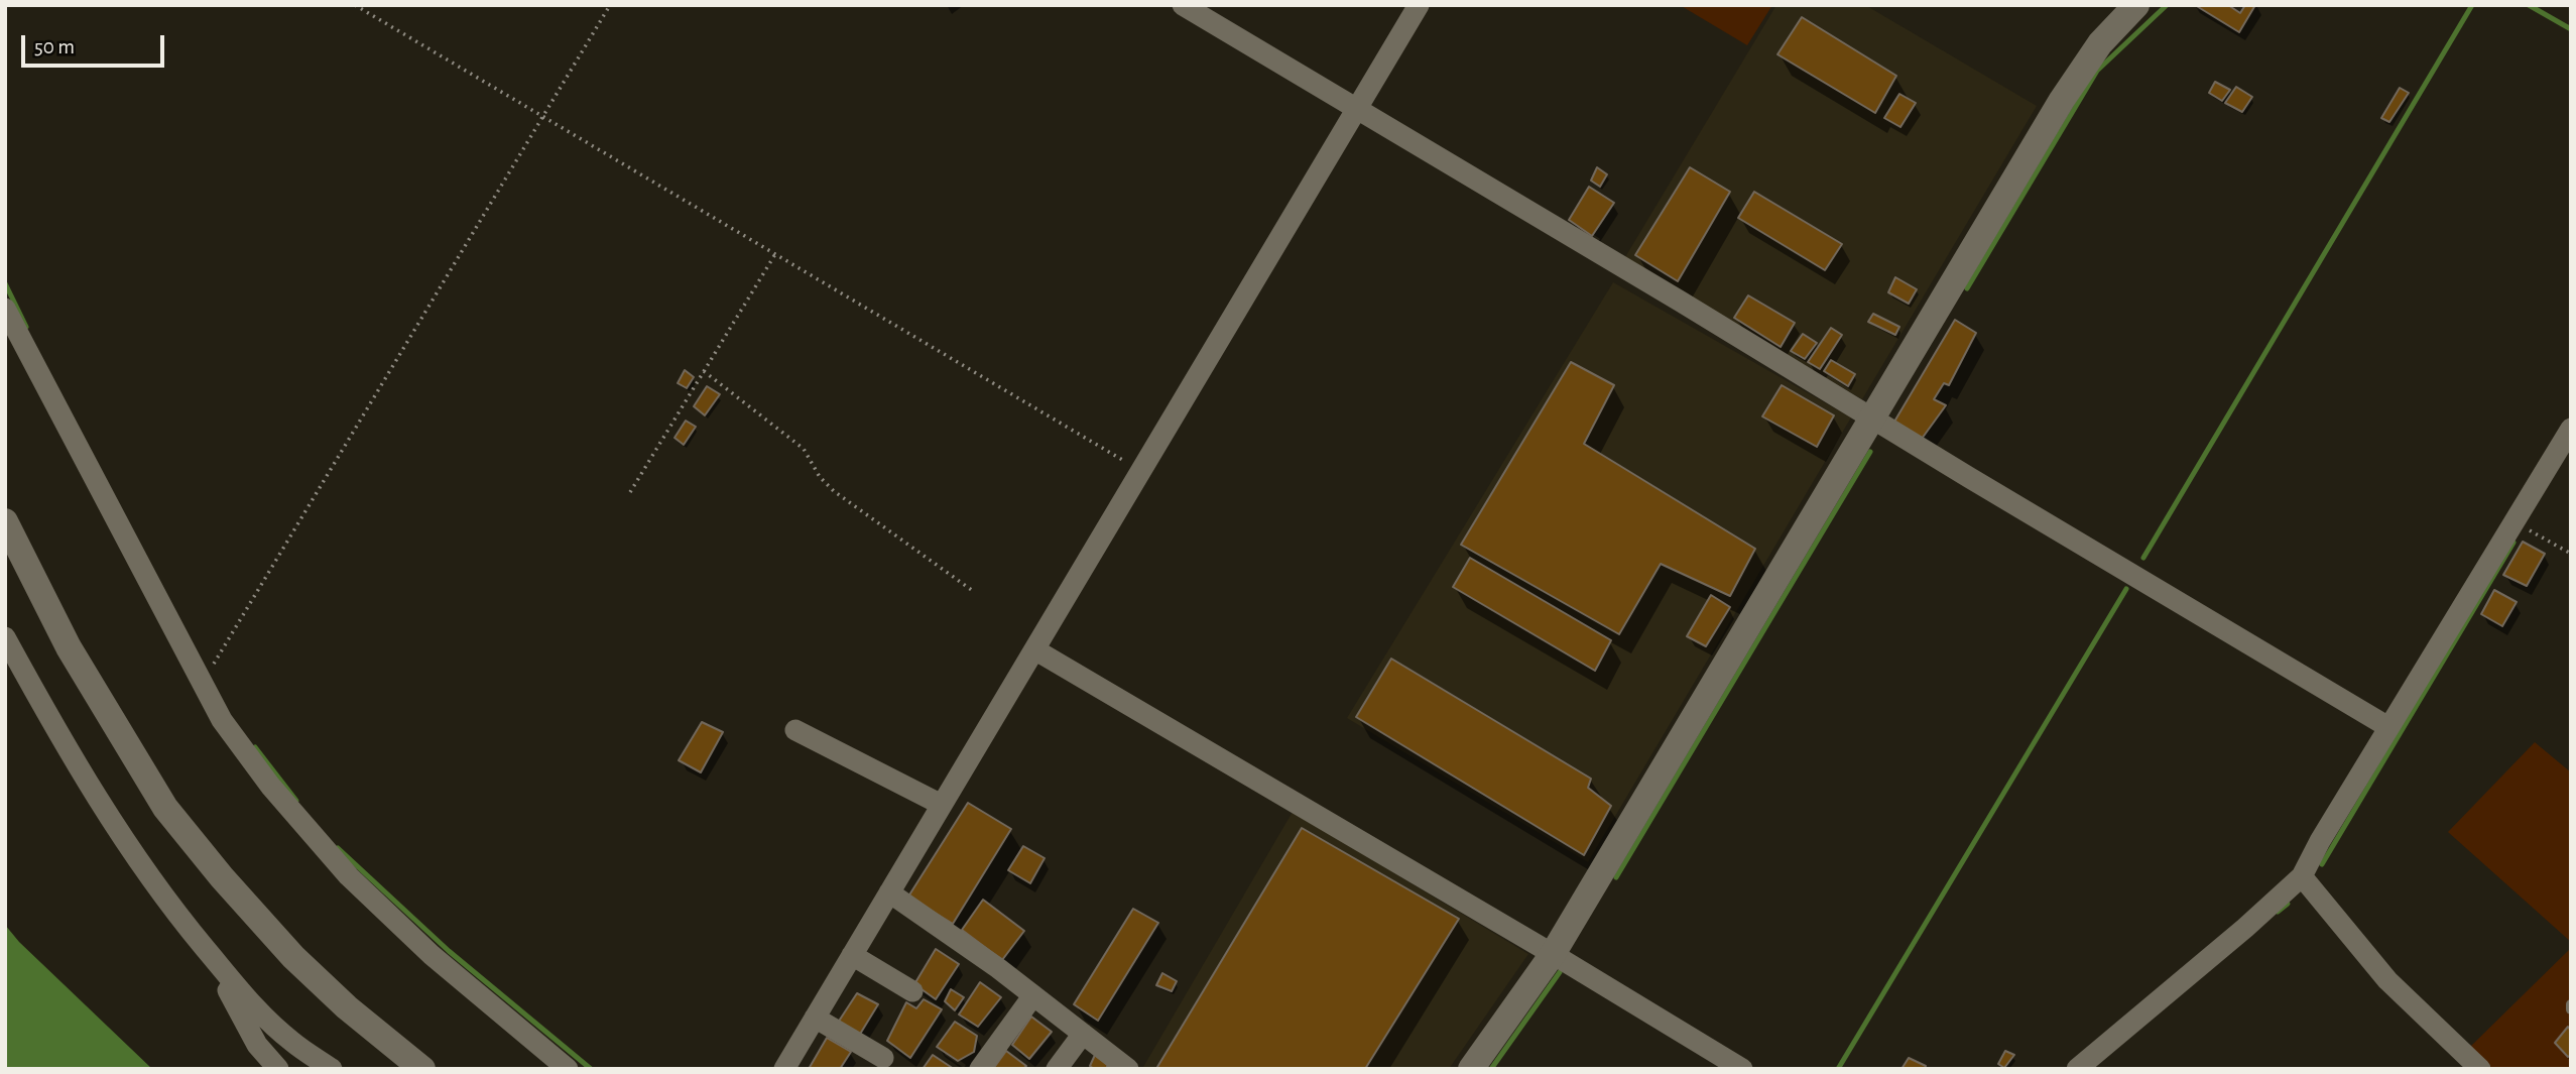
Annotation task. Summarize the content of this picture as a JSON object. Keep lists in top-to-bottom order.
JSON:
{
  "scale_bar": "50 m"
}
